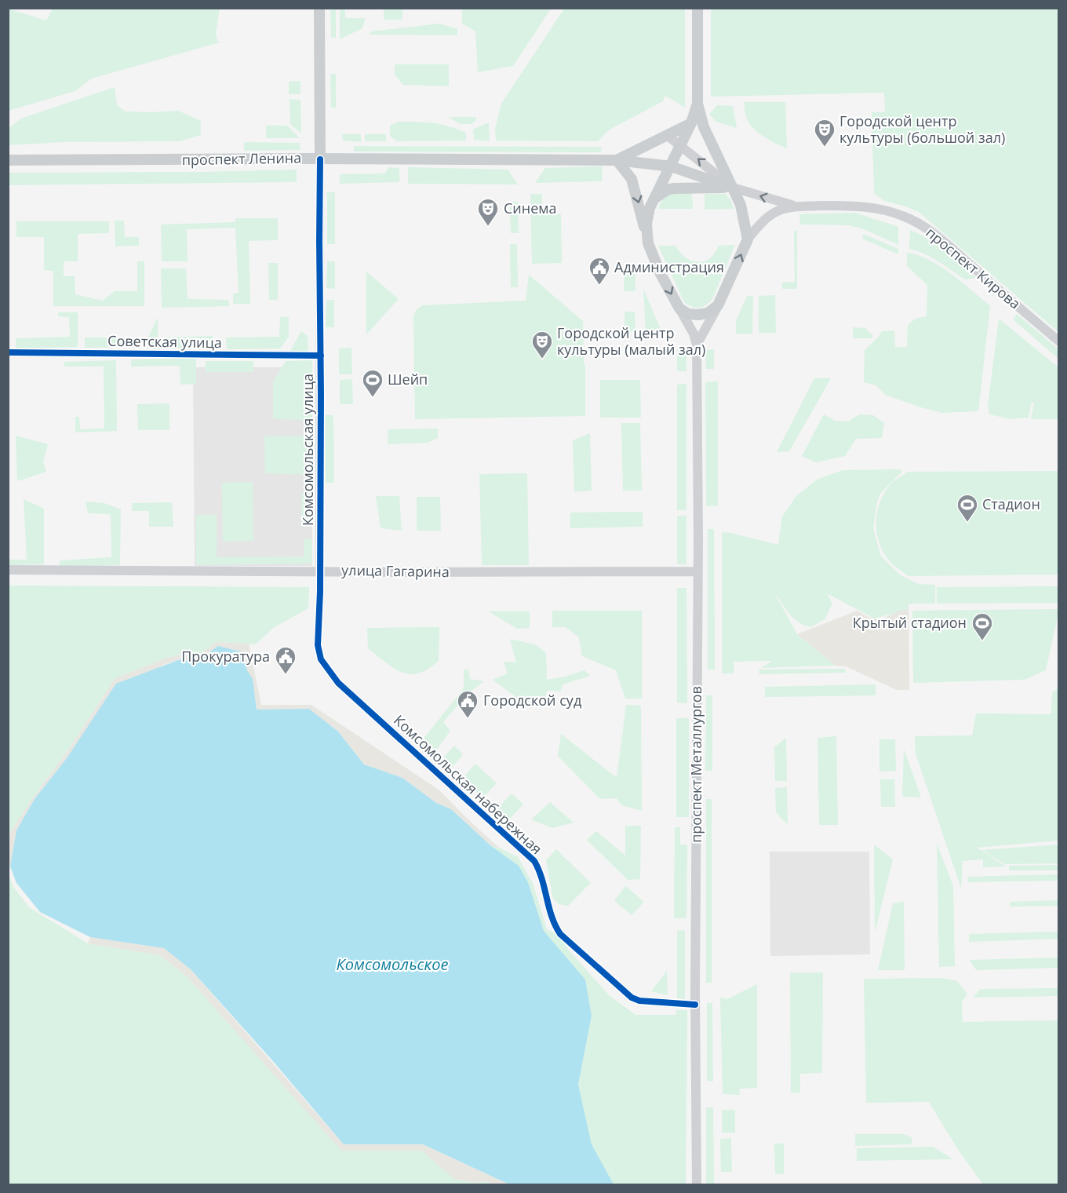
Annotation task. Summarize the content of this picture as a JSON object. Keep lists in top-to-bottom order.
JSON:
{
  "streets": {
    "main road": [
      "проспект Ленина",
      "проспект Кирова",
      "Комсомольская улица",
      "улица Гагарина",
      "проспект Металлургов"
    ],
    "street": ["Советская улица", "Комсомольская набережная"]
  },
  "crossings": [
    ["проспект Ленина", "Комсомольская улица"],
    ["Советская улица", "Комсомольская улица"],
    ["Комсомольская улица", "улица Гагарина"],
    ["Комсомольская улица", "Комсомольская набережная"],
    ["улица Гагарина", "проспект Металлургов"],
    ["улица Гагарина", "Комсомольская набережная"],
    ["проспект Металлургов", "Комсомольская набережная"]
  ],
  "water": ["Комсомольское"],
  "places": {
    "theatre": ["Городской центр культуры (большой зал)", "Синема", "Городской центр культуры (малый зал)"],
    "public building": ["Администрация", "Прокуратура", "Городской суд"],
    "sports": ["Шейп", "Стадион", "Крытый стадион"]
  }
}
